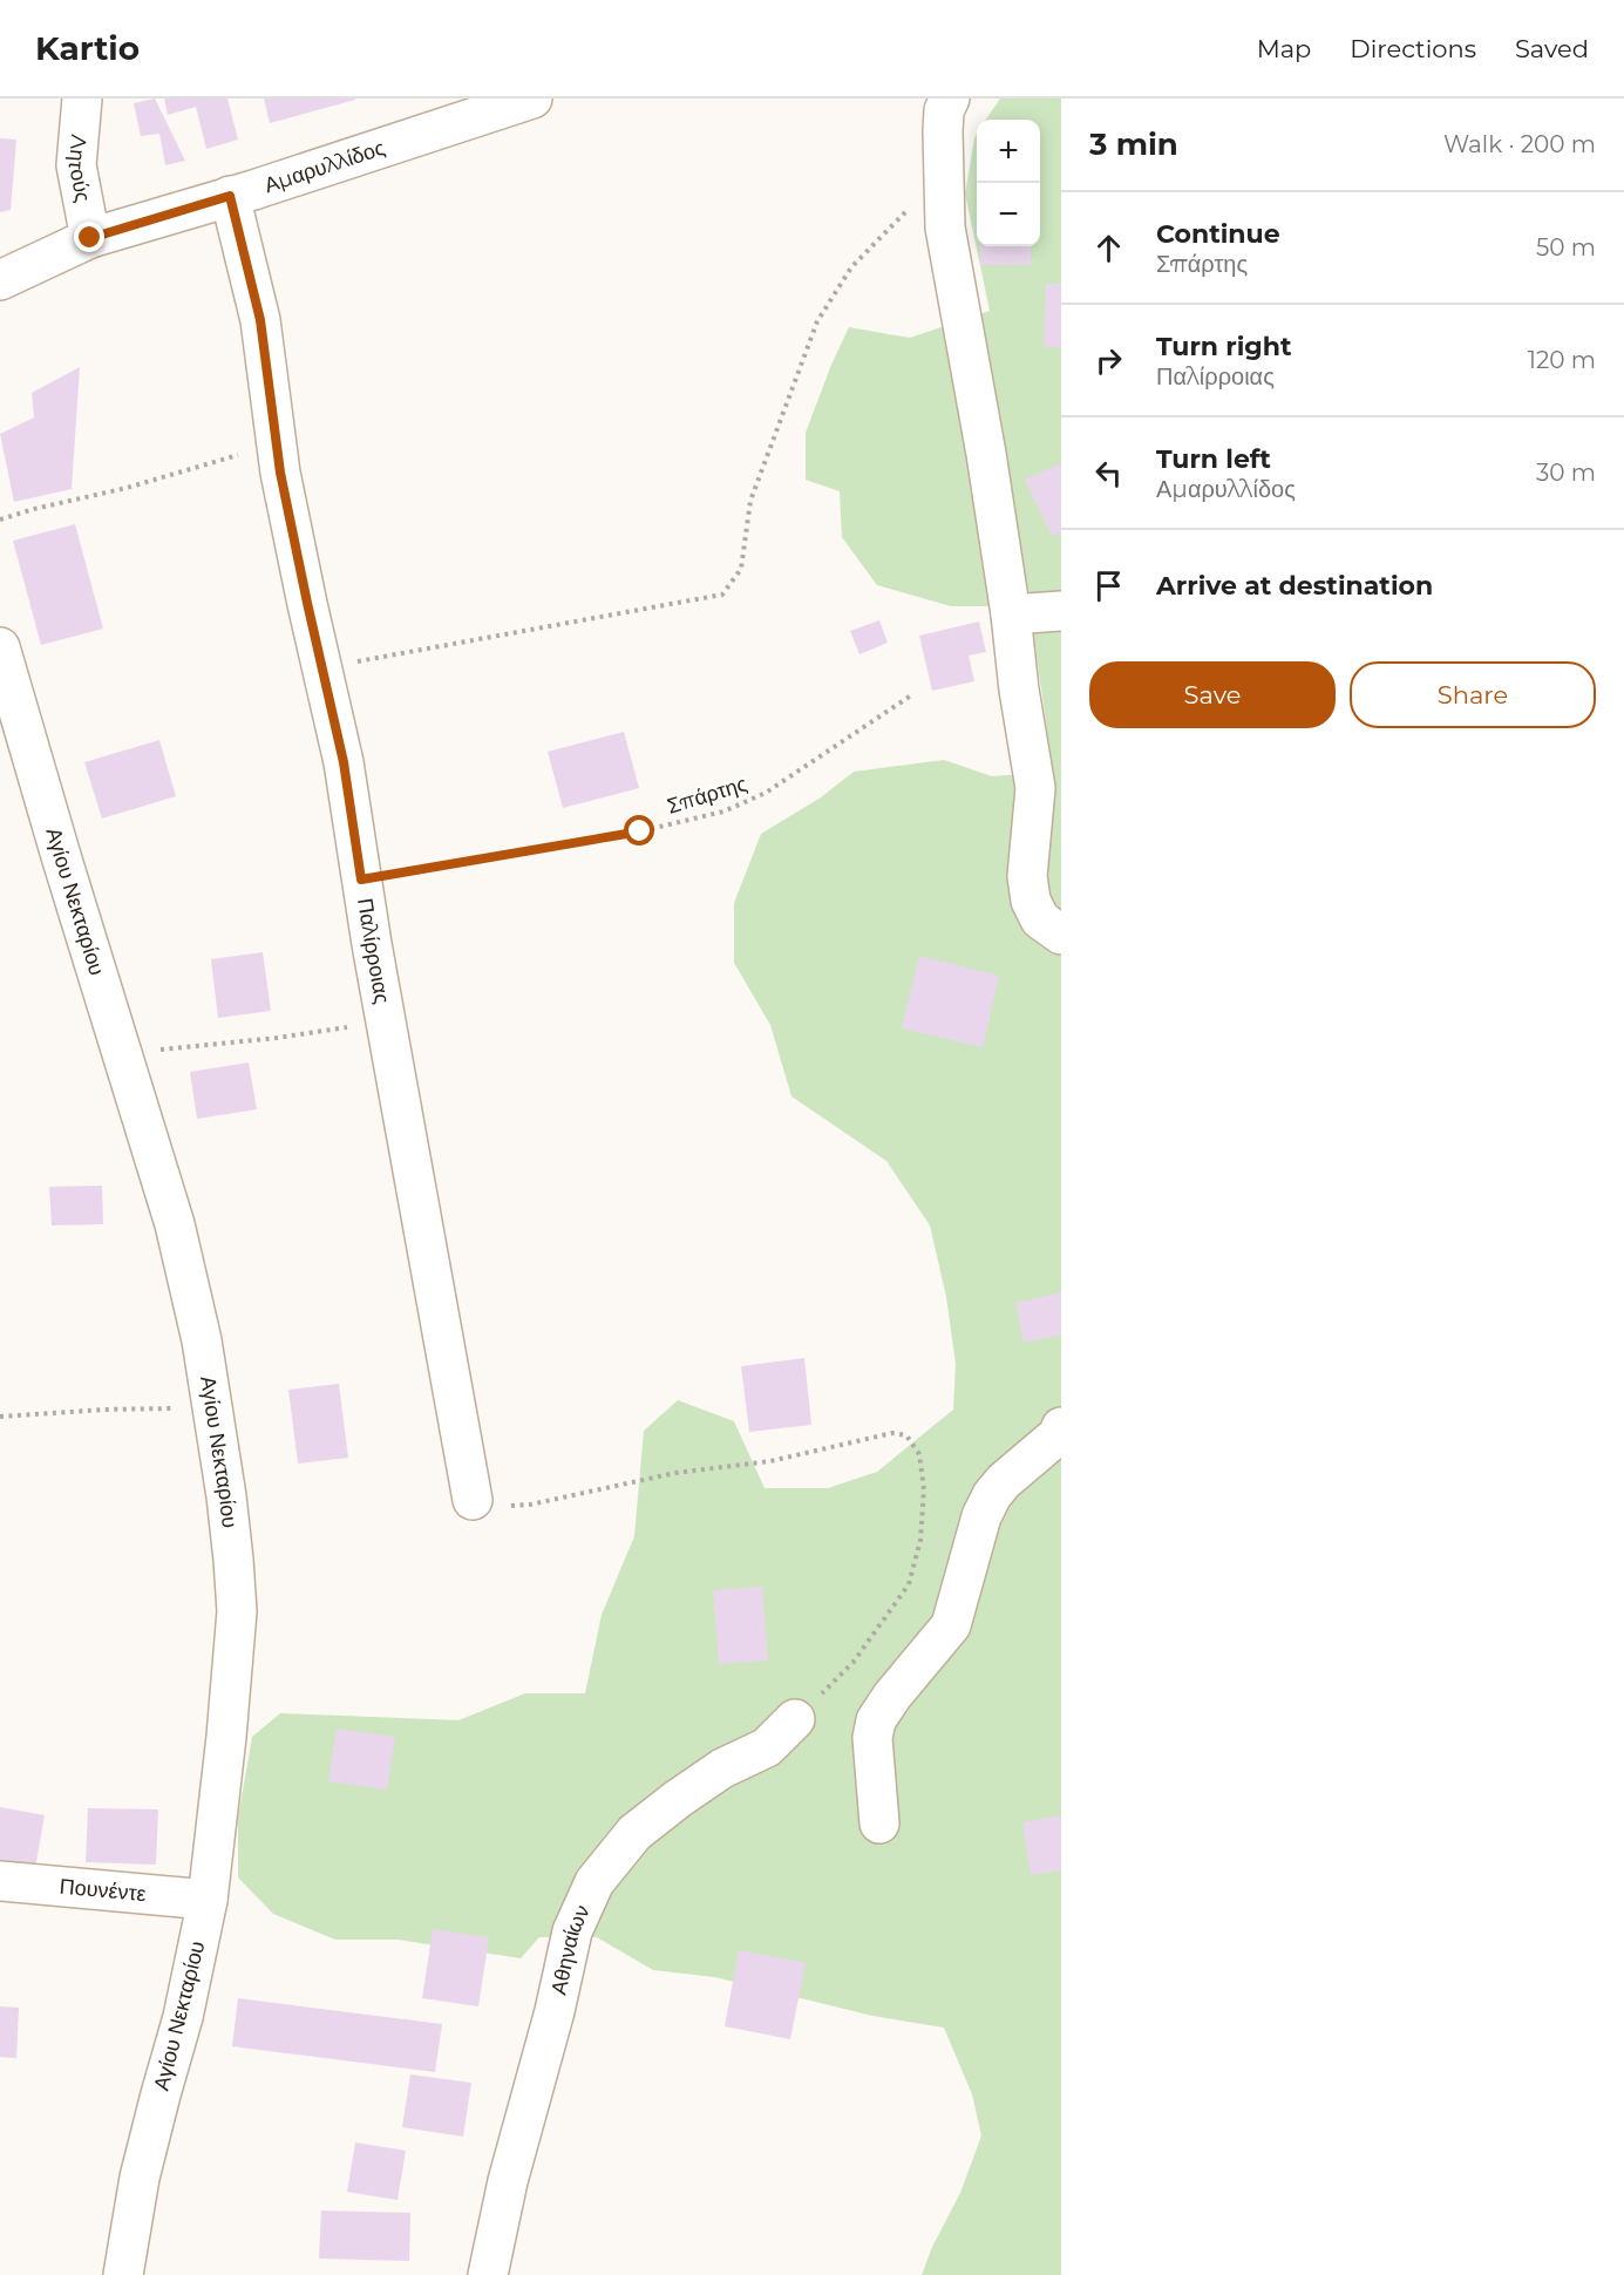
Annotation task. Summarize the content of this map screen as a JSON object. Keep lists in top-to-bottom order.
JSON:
{
  "streets": {
    "street": [
      "Αμαρυλλίδος",
      "Λητούς",
      "Αγίου Νεκταρίου",
      "Παλίρροιας",
      "Πουνέντε",
      "Αθηναίων"
    ],
    "path": ["Σπάρτης"]
  },
  "crossings": [
    ["Αμαρυλλίδος", "Λητούς"],
    ["Αμαρυλλίδος", "Παλίρροιας"],
    ["Σπάρτης", "Παλίρροιας"],
    ["Αγίου Νεκταρίου", "Πουνέντε"]
  ],
  "page": {
    "header": "Kartio",
    "nav": ["Map", "Directions", "Saved"],
    "heading": ["3 min", "Walk · 200 m"],
    "map_buttons": ["+", "−"],
    "list": [
      ["Continue", "Σπάρτης", "50 m"],
      ["Turn right", "Παλίρροιας", "120 m"],
      ["Turn left", "Αμαρυλλίδος", "30 m"],
      "Arrive at destination"
    ],
    "buttons": ["Save", "Share"]
  }
}
